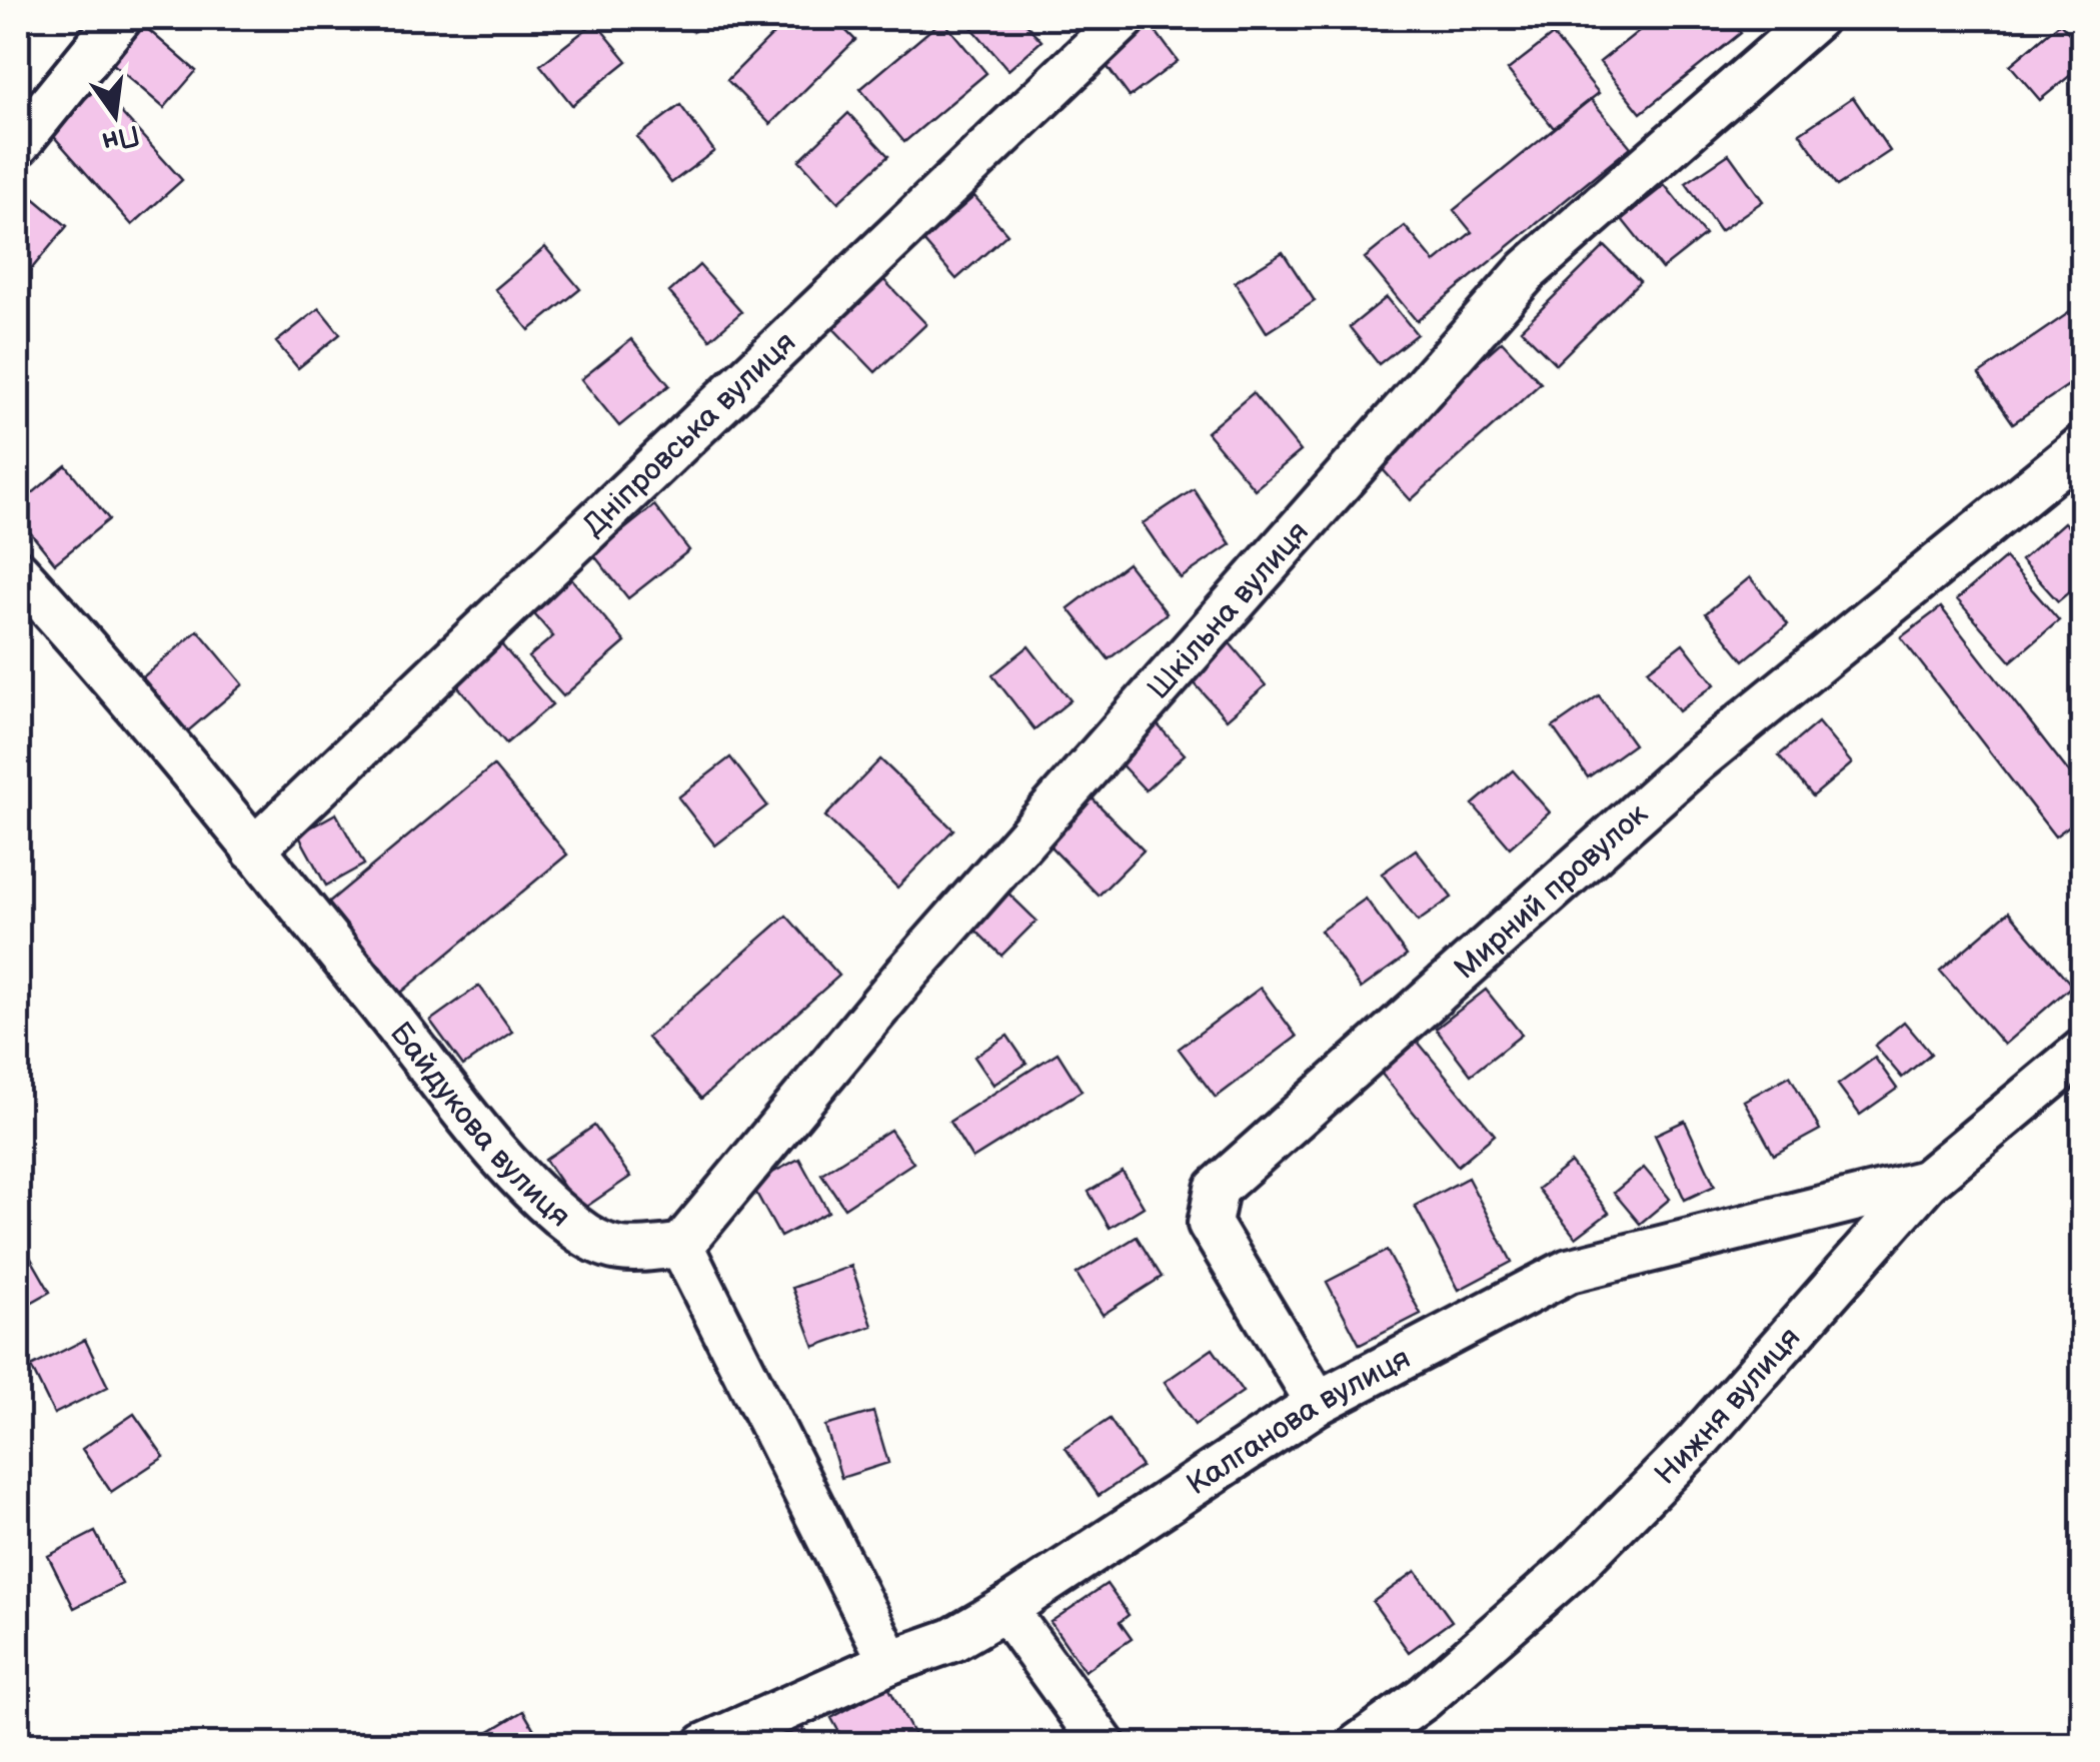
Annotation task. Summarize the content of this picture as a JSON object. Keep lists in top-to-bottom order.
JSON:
{
  "streets": {
    "street": [
      "Дніпровська вулиця",
      "Шкільна вулиця",
      "Мирний провулок",
      "Байдукова вулиця",
      "Нижня вулиця",
      "Калганова вулиця"
    ]
  },
  "crossings": [
    ["Дніпровська вулиця", "Байдукова вулиця"],
    ["Шкільна вулиця", "Байдукова вулиця"],
    ["Мирний провулок", "Калганова вулиця"],
    ["Нижня вулиця", "Калганова вулиця"]
  ],
  "north": "bottom"
}
